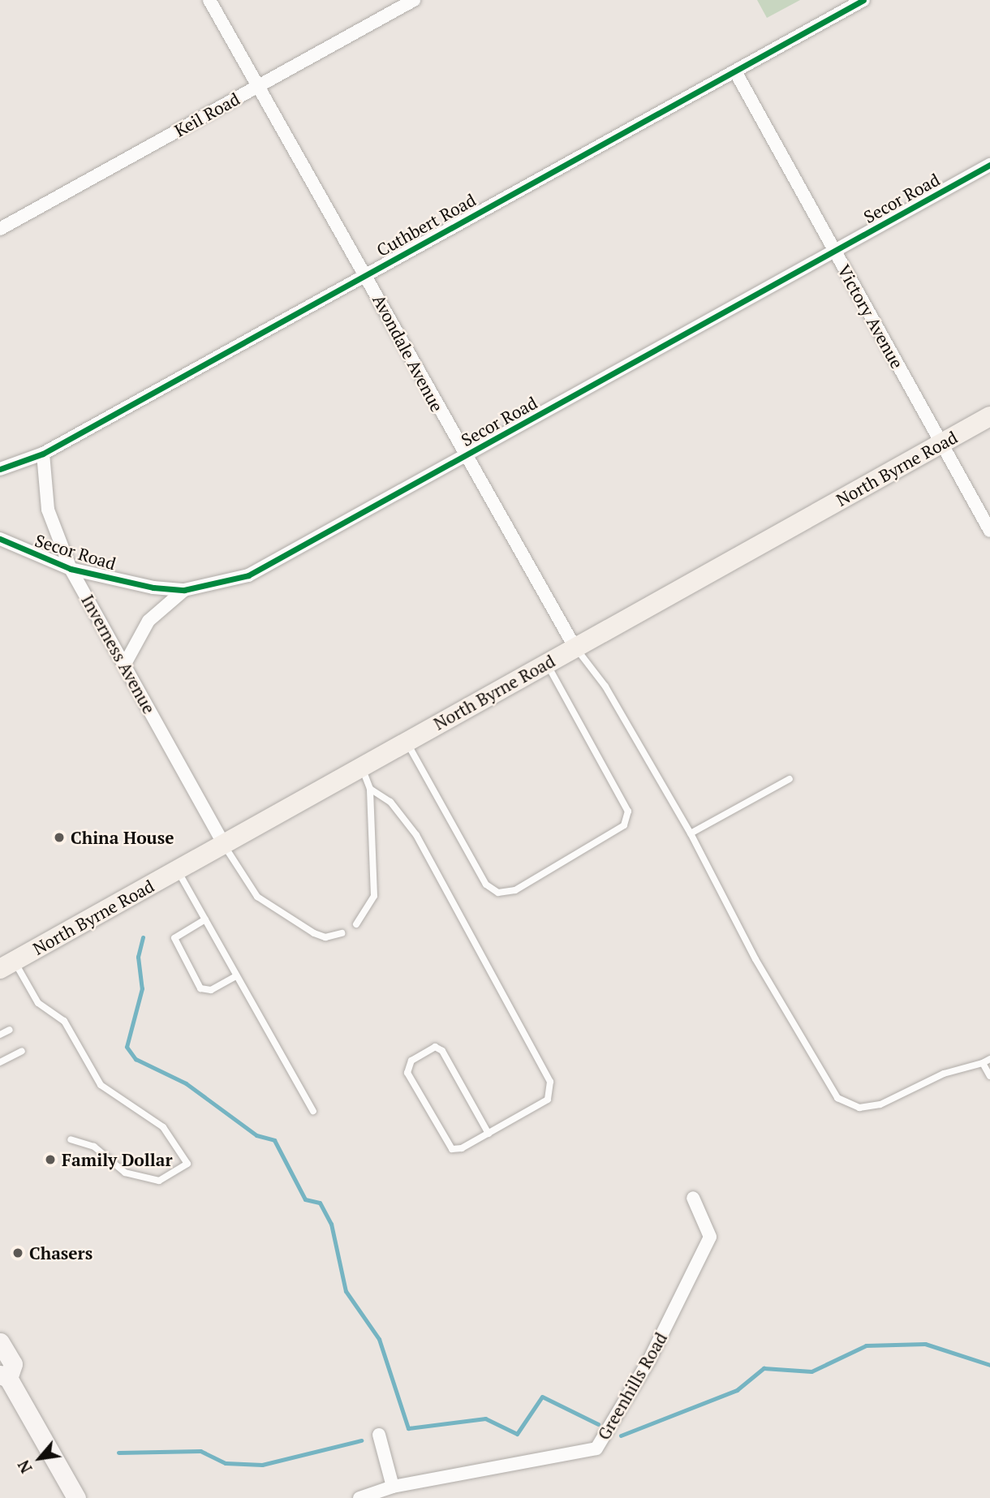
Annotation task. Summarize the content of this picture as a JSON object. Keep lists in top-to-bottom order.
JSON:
{
  "streets": {
    "main road": ["North Byrne Road"],
    "street": [
      "Keil Road",
      "Secor Road",
      "Cuthbert Road",
      "Victory Avenue",
      "Avondale Avenue",
      "Inverness Avenue",
      "Greenhills Road"
    ]
  },
  "crossings": [
    ["Keil Road", "Avondale Avenue"],
    ["Secor Road", "Victory Avenue"],
    ["Secor Road", "Avondale Avenue"],
    ["Secor Road", "Inverness Avenue"],
    ["Cuthbert Road", "Victory Avenue"],
    ["Cuthbert Road", "Avondale Avenue"],
    ["Cuthbert Road", "Inverness Avenue"],
    ["Victory Avenue", "North Byrne Road"],
    ["Avondale Avenue", "North Byrne Road"],
    ["North Byrne Road", "Inverness Avenue"]
  ],
  "places": ["China House", "Family Dollar", "Chasers"],
  "north": "bottom left"
}
